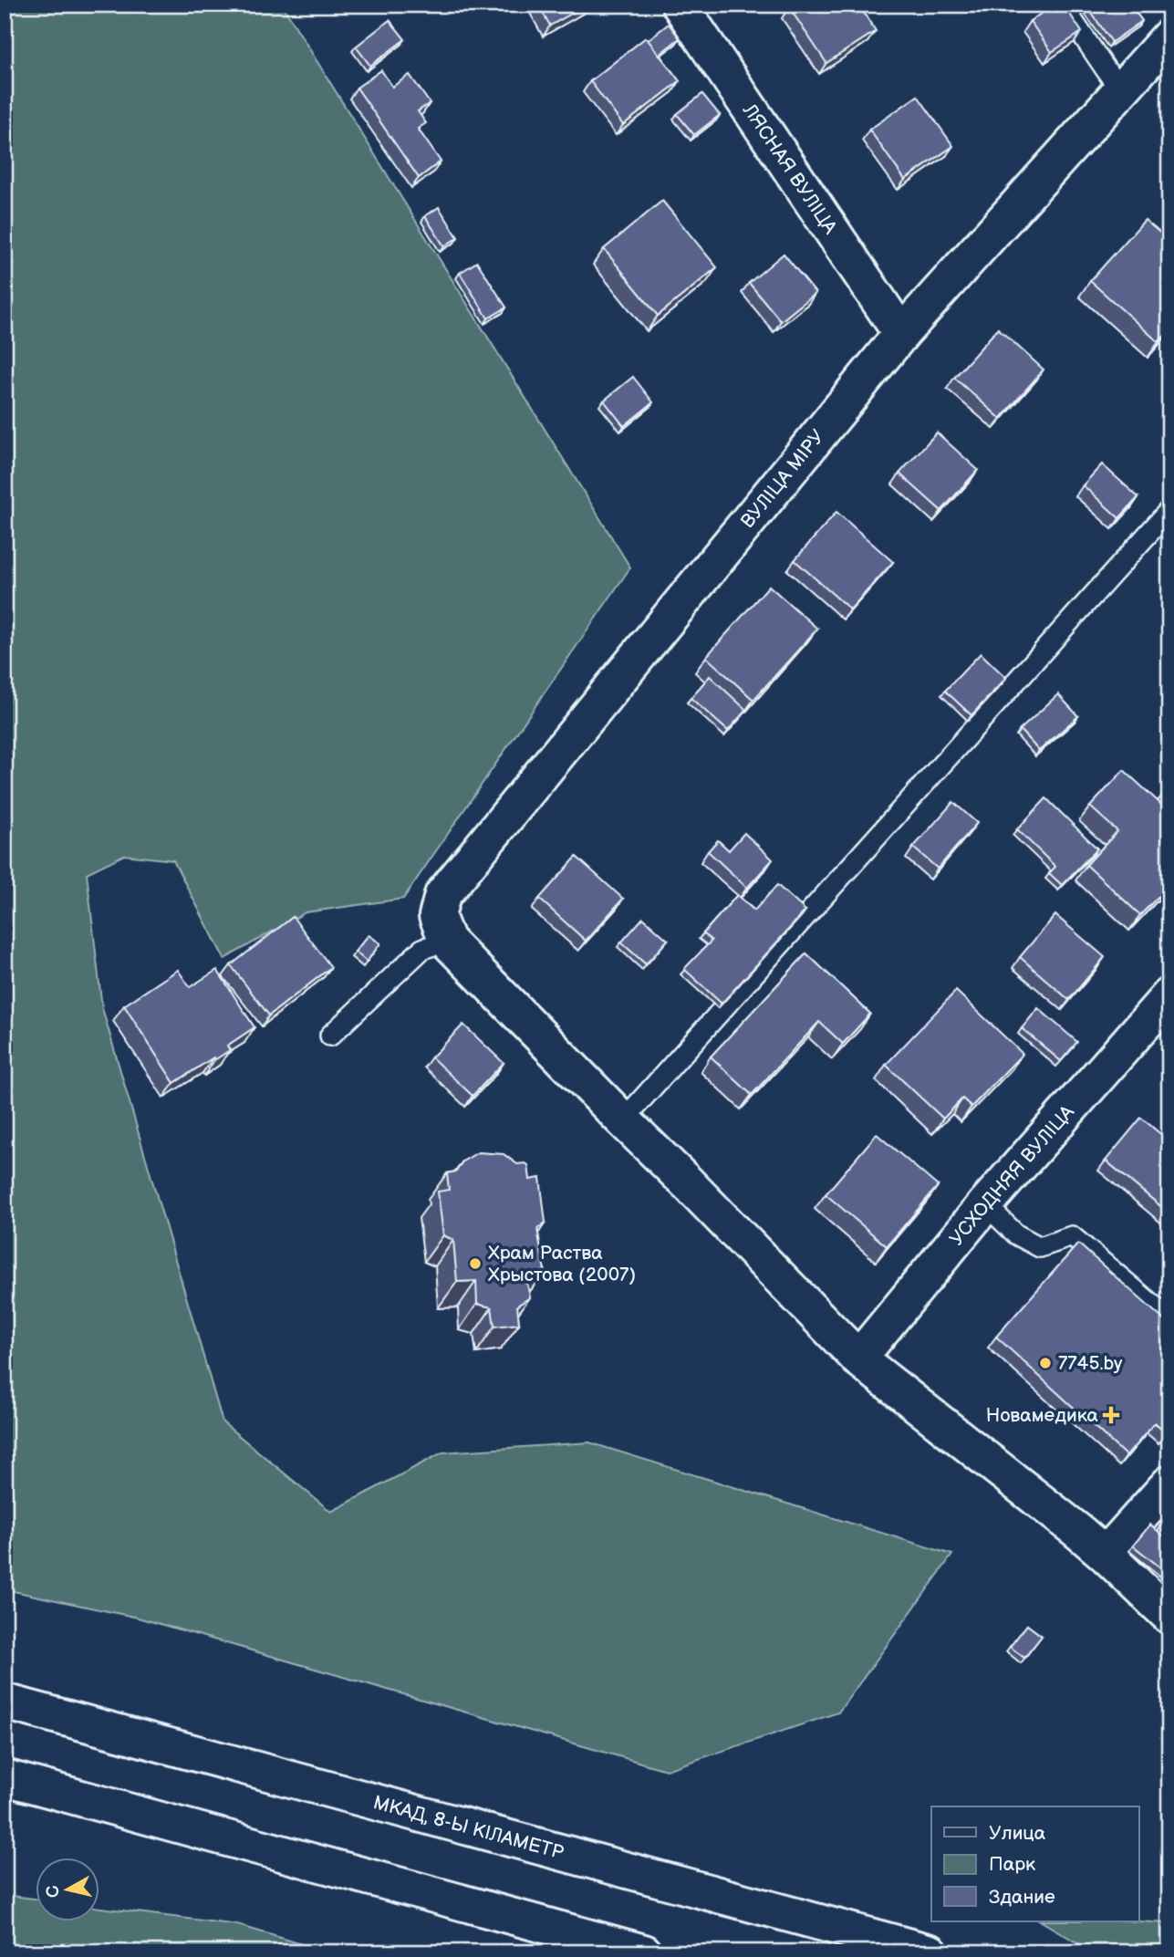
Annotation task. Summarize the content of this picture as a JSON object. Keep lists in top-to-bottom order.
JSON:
{
  "streets": {
    "main road": [
      "ЛЯСНАЯ ВУЛІЦА",
      "ВУЛІЦА МІРУ",
      "УСХОДНЯЯ ВУЛІЦА",
      "МКАД, 8-Ы КІЛАМЕТР"
    ]
  },
  "crossings": [
    ["ЛЯСНАЯ ВУЛІЦА", "ВУЛІЦА МІРУ"]
  ],
  "places": {
    "other": ["Храм Раства Хрыстова (2007)", "7745.by"],
    "health": ["Новамедика"]
  },
  "legend": ["Улица", "Парк", "Здание"],
  "north": "left"
}
